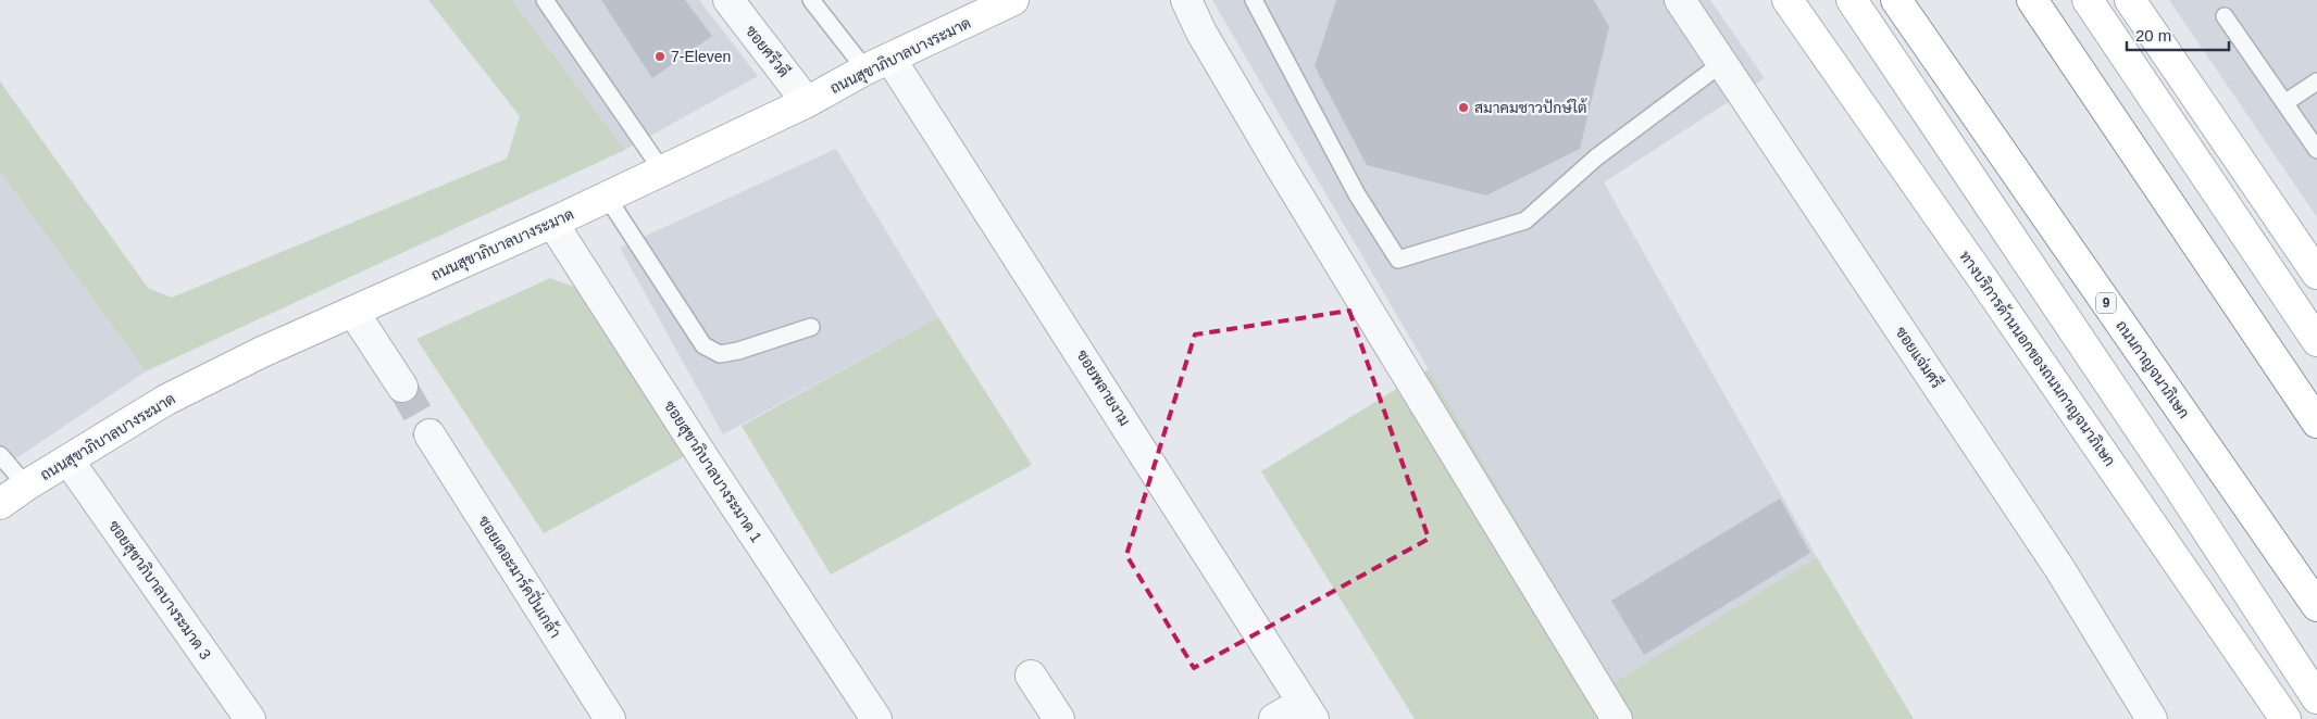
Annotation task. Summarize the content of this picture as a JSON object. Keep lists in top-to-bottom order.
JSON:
{
  "streets": {
    "main road": [
      "ถนนสุขาภิบาลบางระมาด",
      "9",
      "ทางบริการด้านนอกของถนนกาญจนาภิเษก",
      "ถนนกาญจนาภิเษก"
    ],
    "street": [
      "ซอยศรีวดี",
      "ซอยแจ่มศรี",
      "ซอยพลายงาม",
      "ซอยสุขาภิบาลบางระมาด 1",
      "ซอยเดอะมาร์คปิ่นเกล้า",
      "ซอยสุขาภิบาลบางระมาด 3"
    ]
  },
  "crossings": [
    ["ซอยศรีวดี", "ถนนสุขาภิบาลบางระมาด"],
    ["ถนนสุขาภิบาลบางระมาด", "ซอยพลายงาม"],
    ["ถนนสุขาภิบาลบางระมาด", "ซอยสุขาภิบาลบางระมาด 1"],
    ["ถนนสุขาภิบาลบางระมาด", "ซอยสุขาภิบาลบางระมาด 3"]
  ],
  "places": ["7-Eleven", "สมาคมชาวปักษ์ใต้"],
  "scale_bar": "20 m"
}
